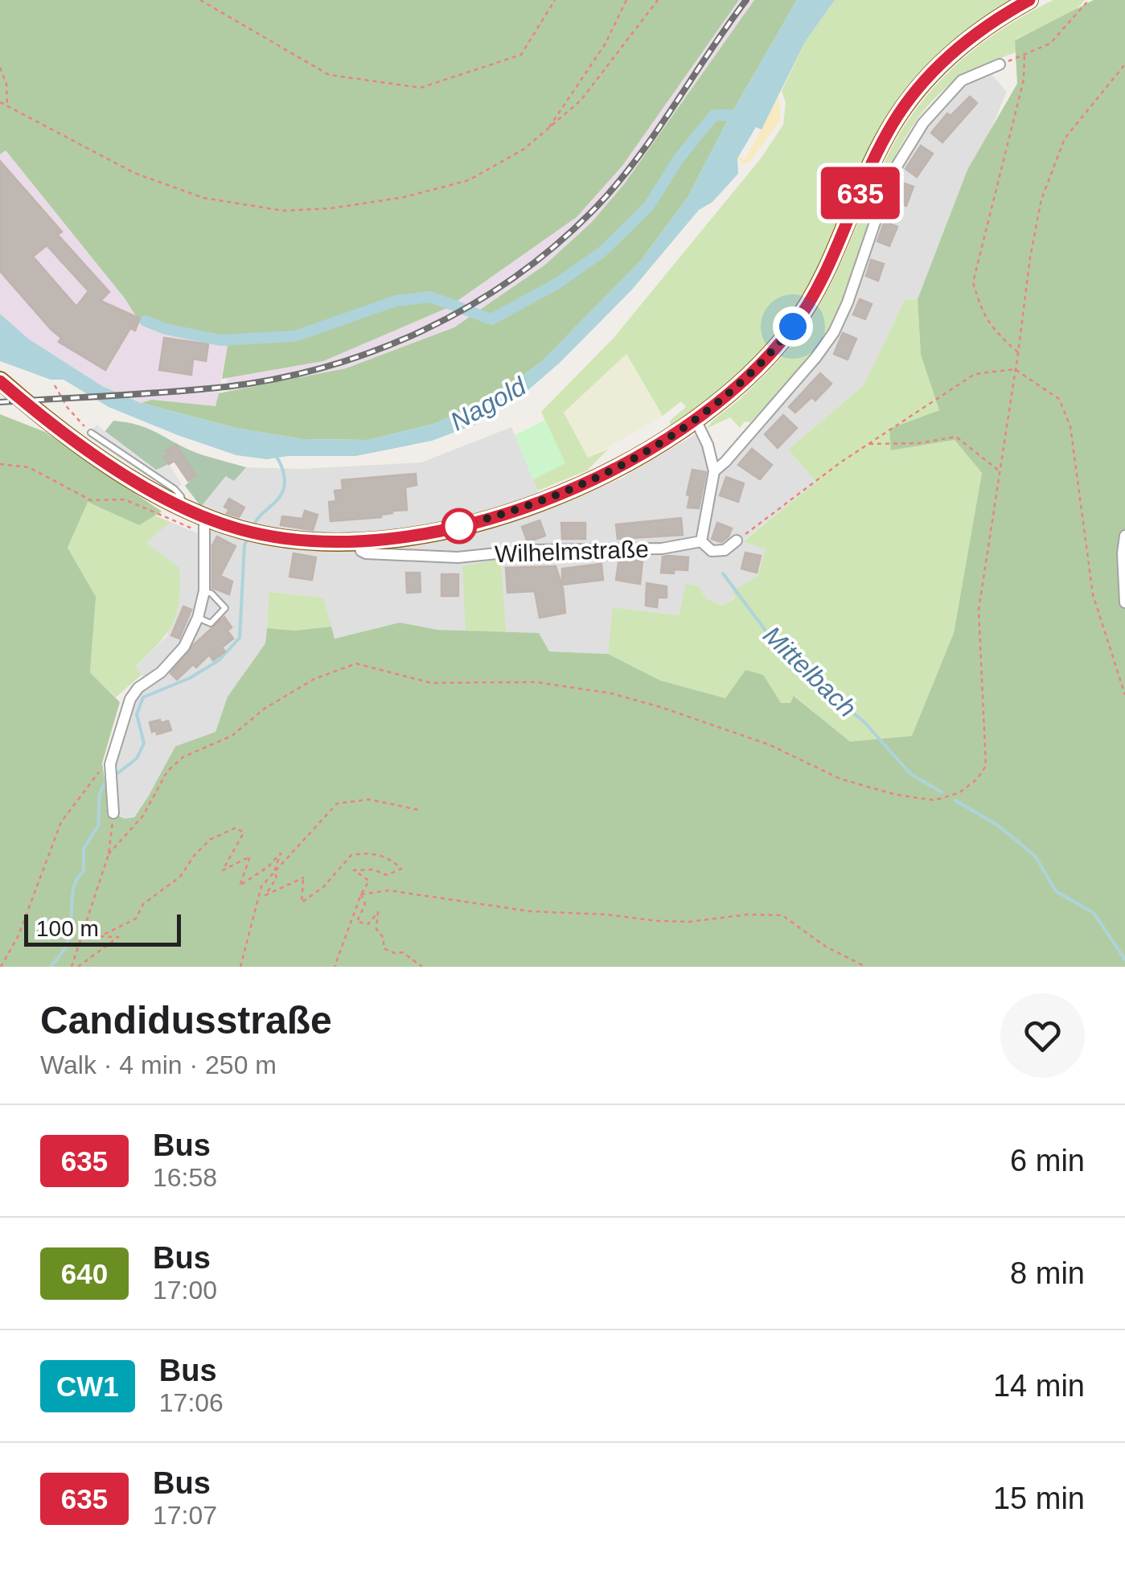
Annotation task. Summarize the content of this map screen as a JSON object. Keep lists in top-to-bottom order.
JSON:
{
  "streets": {
    "street": ["Wilhelmstraße"]
  },
  "water": ["Nagold", "Mittelbach"],
  "lines": ["bus line 635"],
  "scale_bar": "100 m",
  "page": {
    "on_map": "635",
    "scale": "100 m",
    "heading": ["Candidusstraße", "Walk · 4 min · 250 m"],
    "list": [
      {
        "mark": "635",
        "name": "Bus",
        "note": "16:58",
        "value": "6 min"
      },
      {
        "mark": "640",
        "name": "Bus",
        "note": "17:00",
        "value": "8 min"
      },
      {
        "mark": "CW1",
        "name": "Bus",
        "note": "17:06",
        "value": "14 min"
      },
      {
        "mark": "635",
        "name": "Bus",
        "note": "17:07",
        "value": "15 min"
      }
    ]
  }
}
